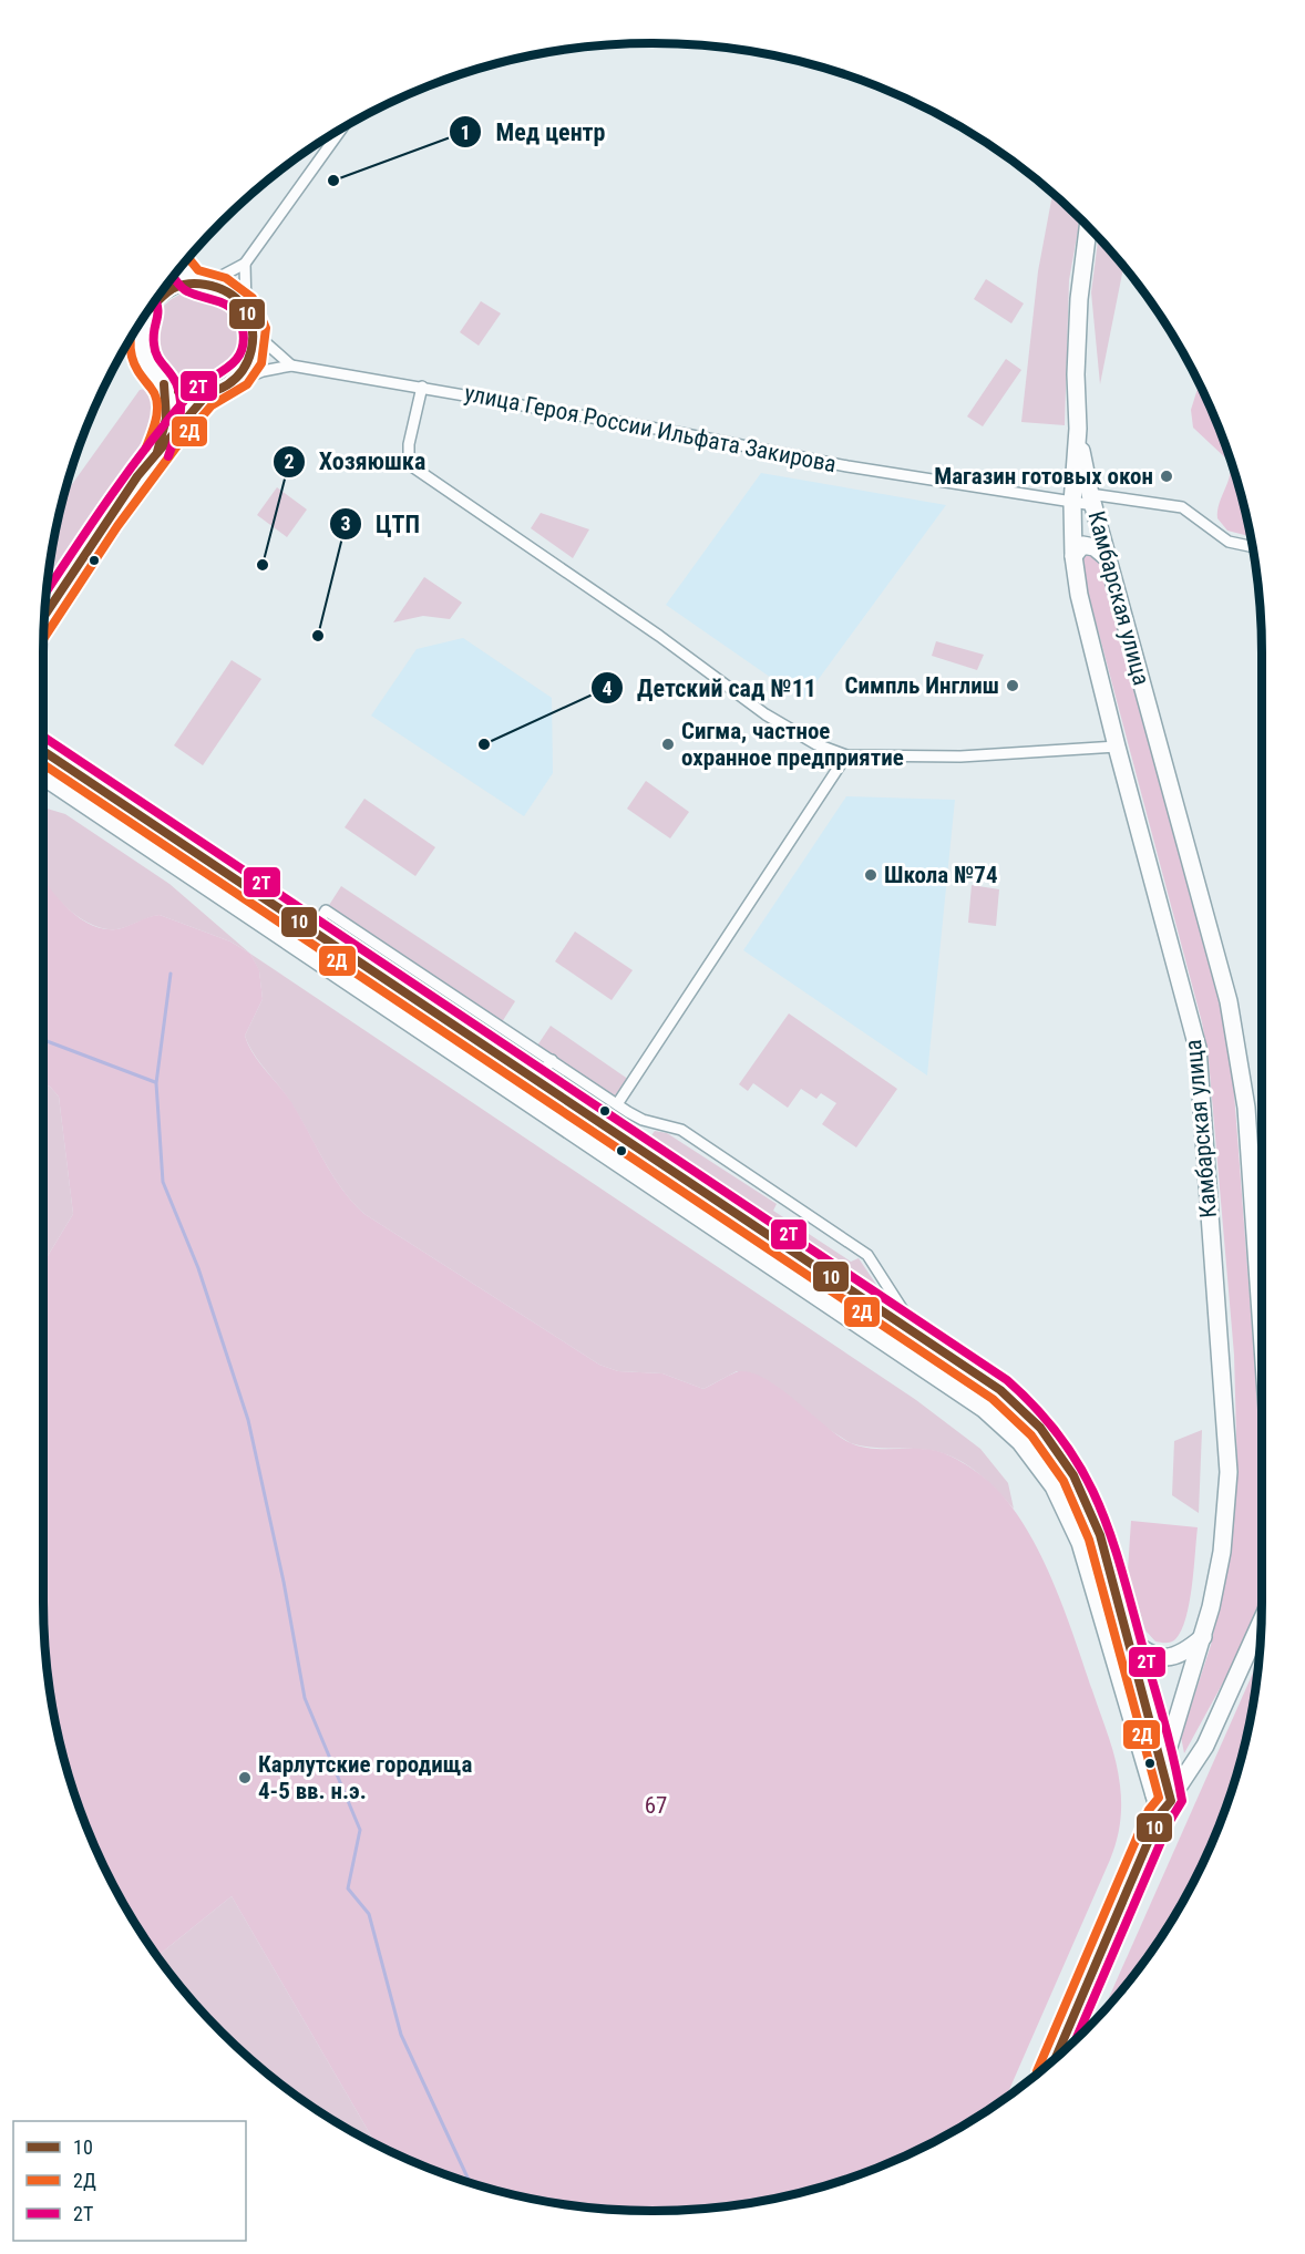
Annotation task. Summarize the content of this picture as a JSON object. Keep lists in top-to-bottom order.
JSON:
{
  "streets": {
    "main road": ["Камбарская улица"],
    "street": ["улица Героя России Ильфата Закирова"]
  },
  "crossings": [
    ["улица Героя России Ильфата Закирова", "Камбарская улица"]
  ],
  "parks": ["67"],
  "places": [
    "Мед центр",
    "Магазин готовых окон",
    "Хозяюшка",
    "ЦТП",
    "Симпль Инглиш",
    "Детский сад №11",
    "Сигма, частное охранное предприятие",
    "Школа №74",
    "Карлутские городища 4-5 вв. н.э."
  ],
  "lines": ["transit line 2Д", "transit line 2Т", "transit line 10"],
  "legend": ["10", "2Д", "2Т"]
}
